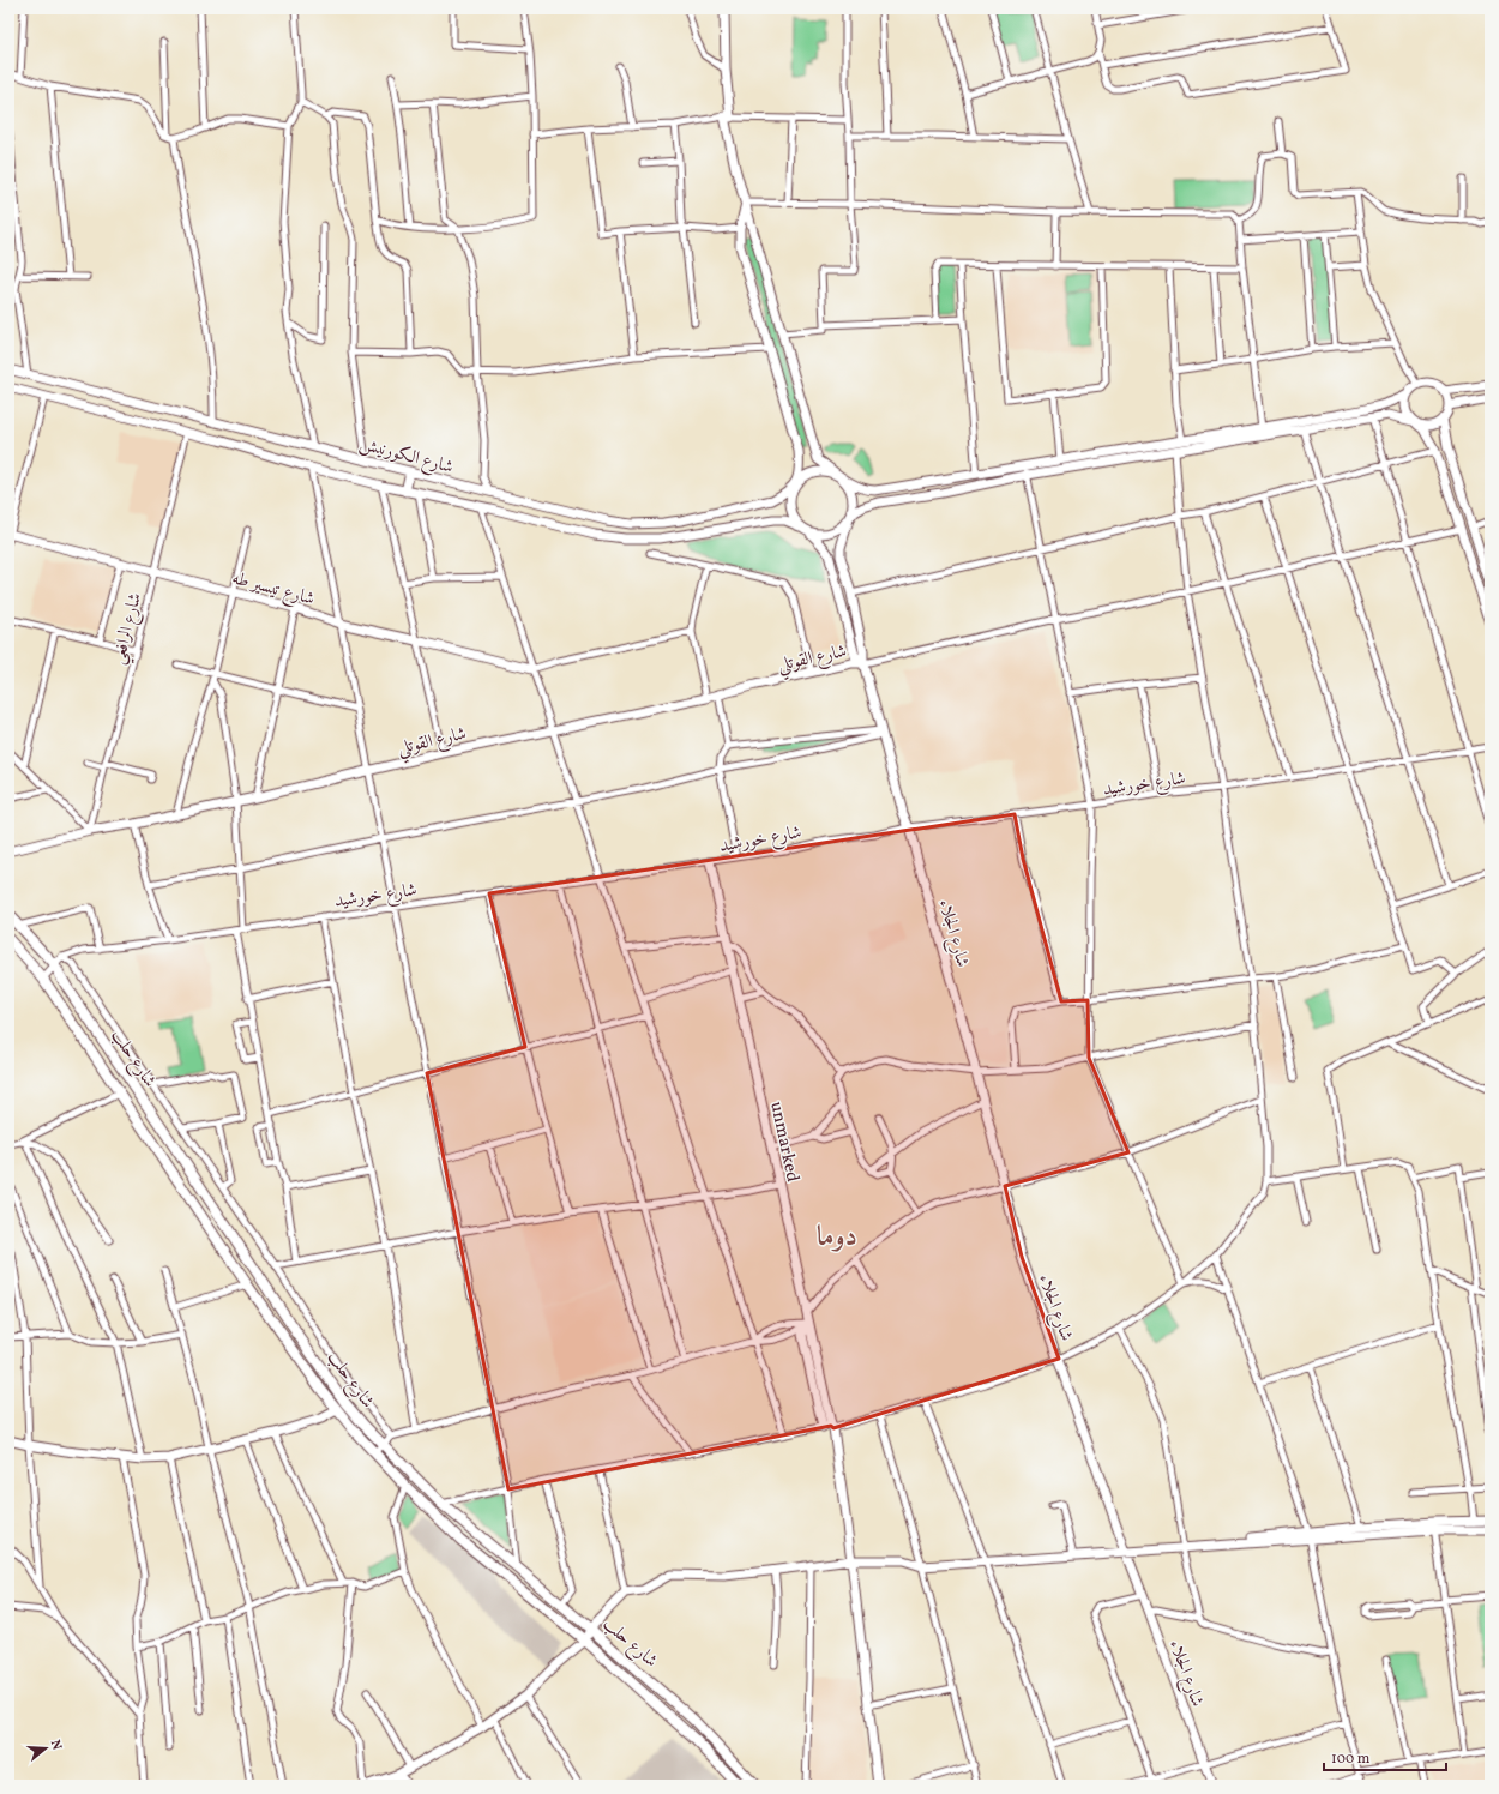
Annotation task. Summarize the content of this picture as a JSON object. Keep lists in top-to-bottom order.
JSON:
{
  "streets": {
    "main road": ["شارع حلب"],
    "street": [
      "شارع الكورنيش",
      "شارع تيسير طه",
      "شارع الرافعي",
      "شارع القوتلي",
      "شارع خورشيد",
      "شارع الجلاء",
      "unmarked"
    ]
  },
  "crossings": [
    ["شارع الكورنيش", "شارع الرافعي"],
    ["شارع تيسير طه", "شارع الرافعي"],
    ["شارع الرافعي", "شارع القوتلي"],
    ["شارع القوتلي", "شارع الجلاء"],
    ["شارع خورشيد", "شارع الجلاء"],
    ["شارع خورشيد", "شارع حلب"],
    ["شارع خورشيد", "unmarked"]
  ],
  "districts": ["دوما"],
  "scale_bar": "100 m",
  "north": "right"
}
